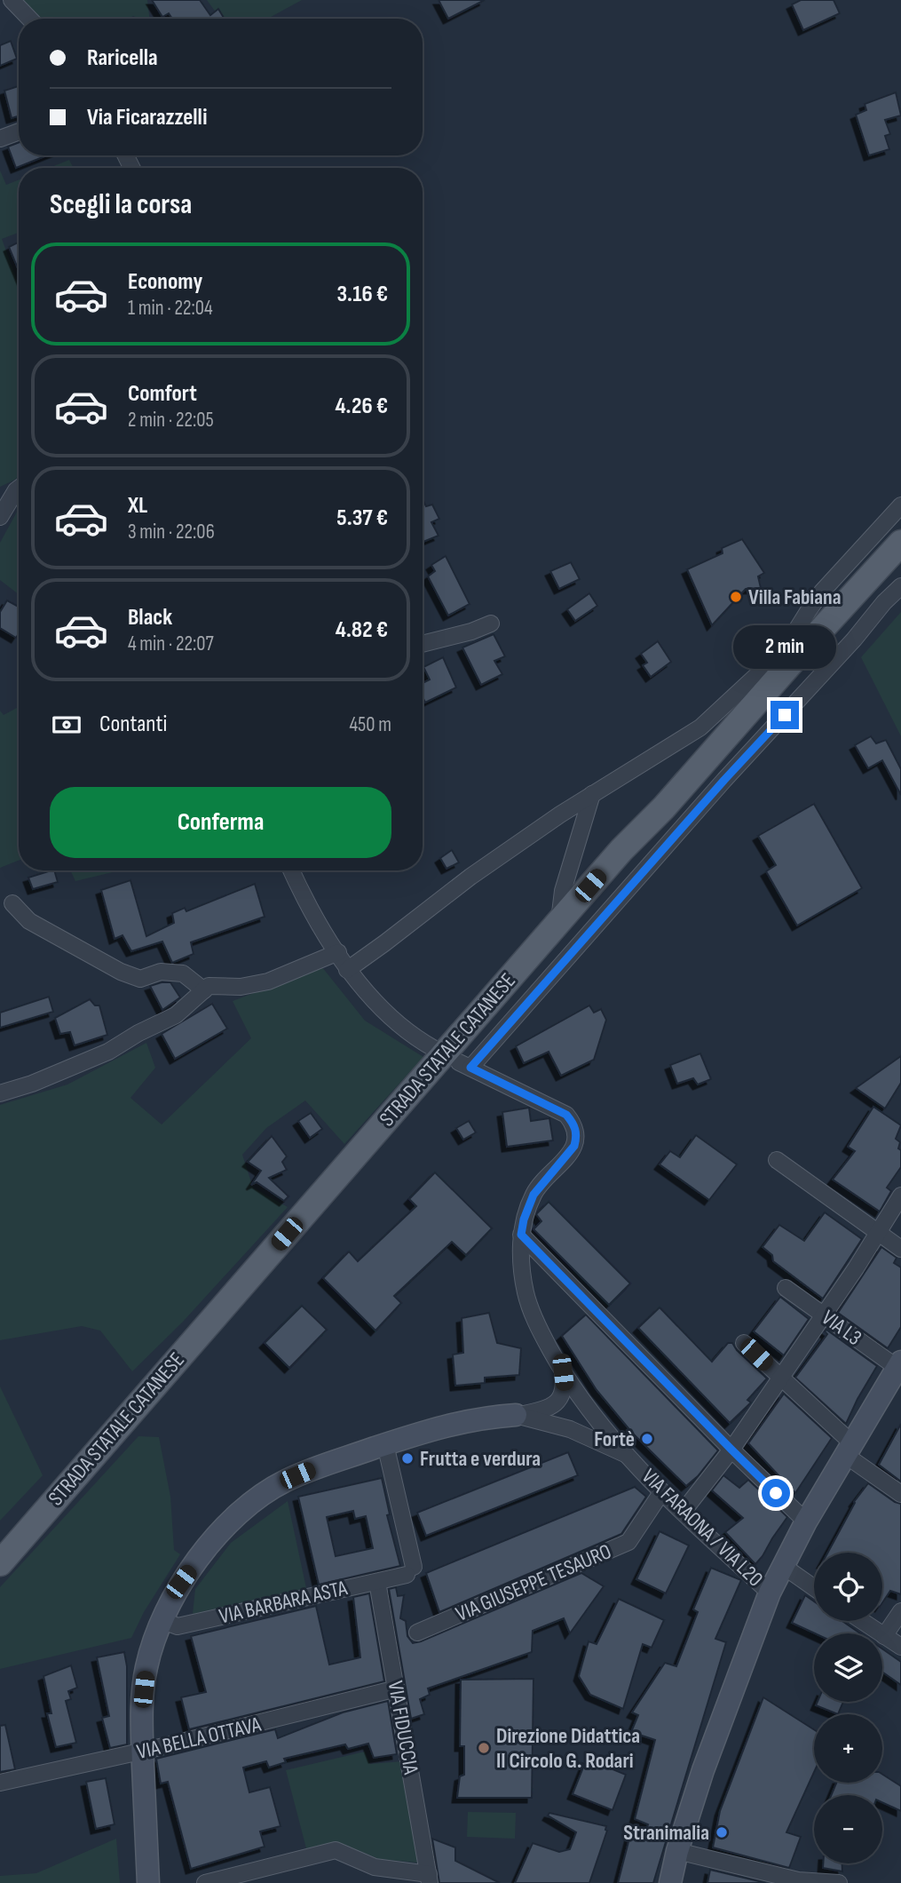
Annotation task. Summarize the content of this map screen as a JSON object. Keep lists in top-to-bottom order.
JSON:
{
  "streets": {
    "main road": ["STRADA STATALE CATANESE"],
    "street": [
      "VIA L3",
      "VIA FARAONA / VIA L20",
      "VIA GIUSEPPE TESAURO",
      "VIA BARBARA ASTA",
      "VIA FIDUCCIA",
      "VIA BELLA OTTAVA"
    ]
  },
  "crossings": [
    ["VIA FARAONA / VIA L20", "VIA GIUSEPPE TESAURO"],
    ["VIA BARBARA ASTA", "VIA FIDUCCIA"],
    ["VIA FIDUCCIA", "VIA BELLA OTTAVA"]
  ],
  "places": [
    "Villa Fabiana",
    "Fortè",
    "Frutta e verdura",
    "Direzione Didattica II Circolo G. Rodari",
    "Stranimalia"
  ],
  "page": {
    "banner": ["Raricella", "Via Ficarazzelli"],
    "heading": "Scegli la corsa",
    "list": [
      {
        "name": "Economy",
        "note": "1 min · 22:04",
        "value": "3.16 €"
      },
      {
        "name": "Comfort",
        "note": "2 min · 22:05",
        "value": "4.26 €"
      },
      {
        "name": "XL",
        "note": "3 min · 22:06",
        "value": "5.37 €"
      },
      {
        "name": "Black",
        "note": "4 min · 22:07",
        "value": "4.82 €"
      }
    ],
    "bubble": "2 min",
    "pay": ["Contanti", "450 m"],
    "buttons": "Conferma",
    "map_buttons": ["+", "−"]
  }
}
